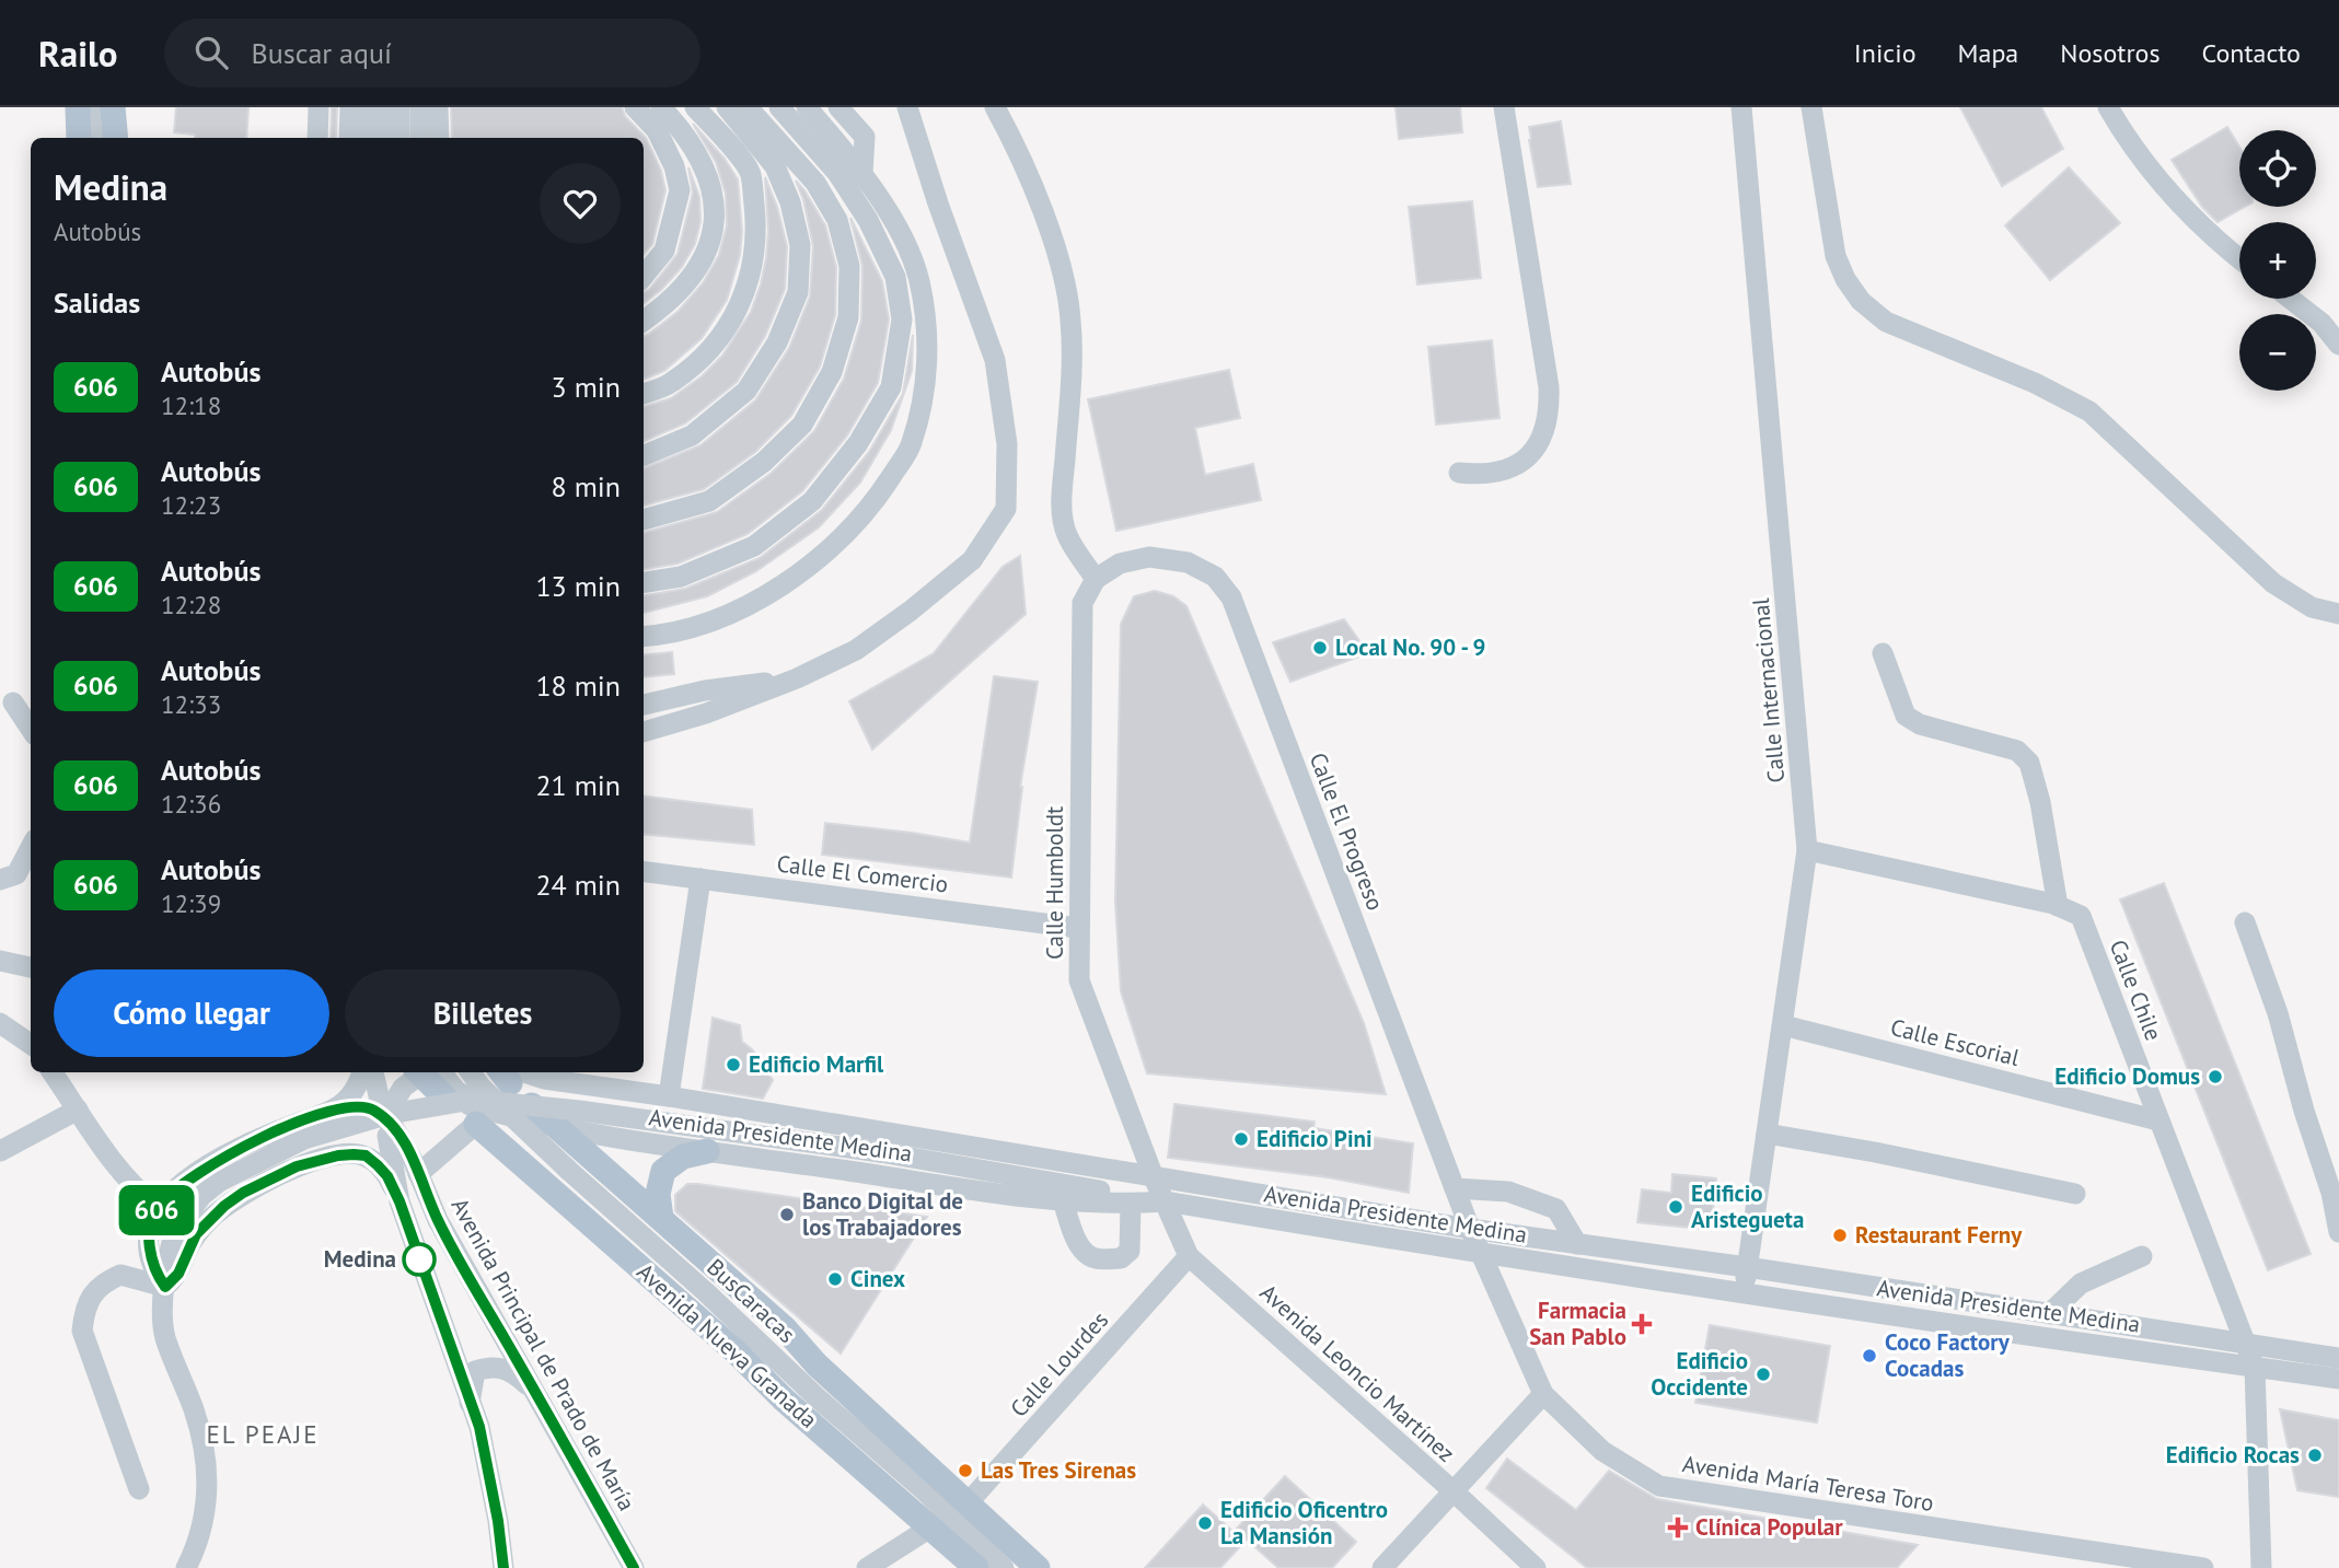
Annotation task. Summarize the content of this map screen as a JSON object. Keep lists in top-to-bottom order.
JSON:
{
  "streets": {
    "main road": ["Avenida Nueva Granada"],
    "street": [
      "Calle Internacional",
      "Calle El Progreso",
      "Calle El Comercio",
      "Calle Humboldt",
      "Calle Chile",
      "Calle Escorial",
      "Avenida Presidente Medina",
      "BusCaracas",
      "Avenida Principal de Prado de María",
      "Calle Lourdes",
      "Avenida Leoncio Martínez",
      "Avenida María Teresa Toro"
    ]
  },
  "crossings": [
    ["Calle Internacional", "Calle Chile"],
    ["Calle Internacional", "Calle Escorial"],
    ["Calle Internacional", "Avenida Presidente Medina"],
    ["Calle El Progreso", "Calle Humboldt"],
    ["Calle El Progreso", "Avenida Presidente Medina"],
    ["Calle El Progreso", "Avenida María Teresa Toro"],
    ["Calle El Comercio", "Calle Humboldt"],
    ["Calle Humboldt", "Avenida Presidente Medina"],
    ["Calle Humboldt", "Avenida Leoncio Martínez"],
    ["Calle Chile", "Calle Escorial"],
    ["Calle Chile", "Avenida Presidente Medina"],
    ["Avenida Presidente Medina", "Avenida Nueva Granada"],
    ["Avenida Presidente Medina", "Avenida Leoncio Martínez"],
    ["Avenida Presidente Medina", "Avenida María Teresa Toro"],
    ["BusCaracas", "Avenida Nueva Granada"],
    ["BusCaracas", "Calle Lourdes"],
    ["Avenida Nueva Granada", "Calle Lourdes"],
    ["Calle Lourdes", "Avenida Leoncio Martínez"]
  ],
  "districts": ["EL PEAJE"],
  "places": {
    "other": [
      "Local No. 90 - 9",
      "Edificio Marfil",
      "Edificio Domus",
      "Edificio Pini",
      "Edificio Aristegueta",
      "Banco Digital de los Trabajadores",
      "Restaurant Ferny",
      "Medina",
      "Cinex",
      "Coco Factory Cocadas",
      "Edificio Occidente",
      "Edificio Rocas",
      "Las Tres Sirenas",
      "Edificio Oficentro La Mansión"
    ],
    "health": ["Farmacia San Pablo", "Clínica Popular"]
  },
  "lines": ["bus line 606"],
  "page": {
    "header": "Railo",
    "search": "Buscar aquí",
    "nav": [
      "Inicio",
      "Mapa",
      "Nosotros",
      "Contacto"
    ],
    "on_map": "606",
    "map_buttons": ["+", "−"],
    "heading": [
      ["Medina", "Autobús"],
      "Salidas"
    ],
    "list": [
      {
        "mark": "606",
        "name": "Autobús",
        "note": "12:18",
        "value": "3 min"
      },
      {
        "mark": "606",
        "name": "Autobús",
        "note": "12:23",
        "value": "8 min"
      },
      {
        "mark": "606",
        "name": "Autobús",
        "note": "12:28",
        "value": "13 min"
      },
      {
        "mark": "606",
        "name": "Autobús",
        "note": "12:33",
        "value": "18 min"
      },
      {
        "mark": "606",
        "name": "Autobús",
        "note": "12:36",
        "value": "21 min"
      },
      {
        "mark": "606",
        "name": "Autobús",
        "note": "12:39",
        "value": "24 min"
      }
    ],
    "buttons": ["Cómo llegar", "Billetes"]
  }
}
